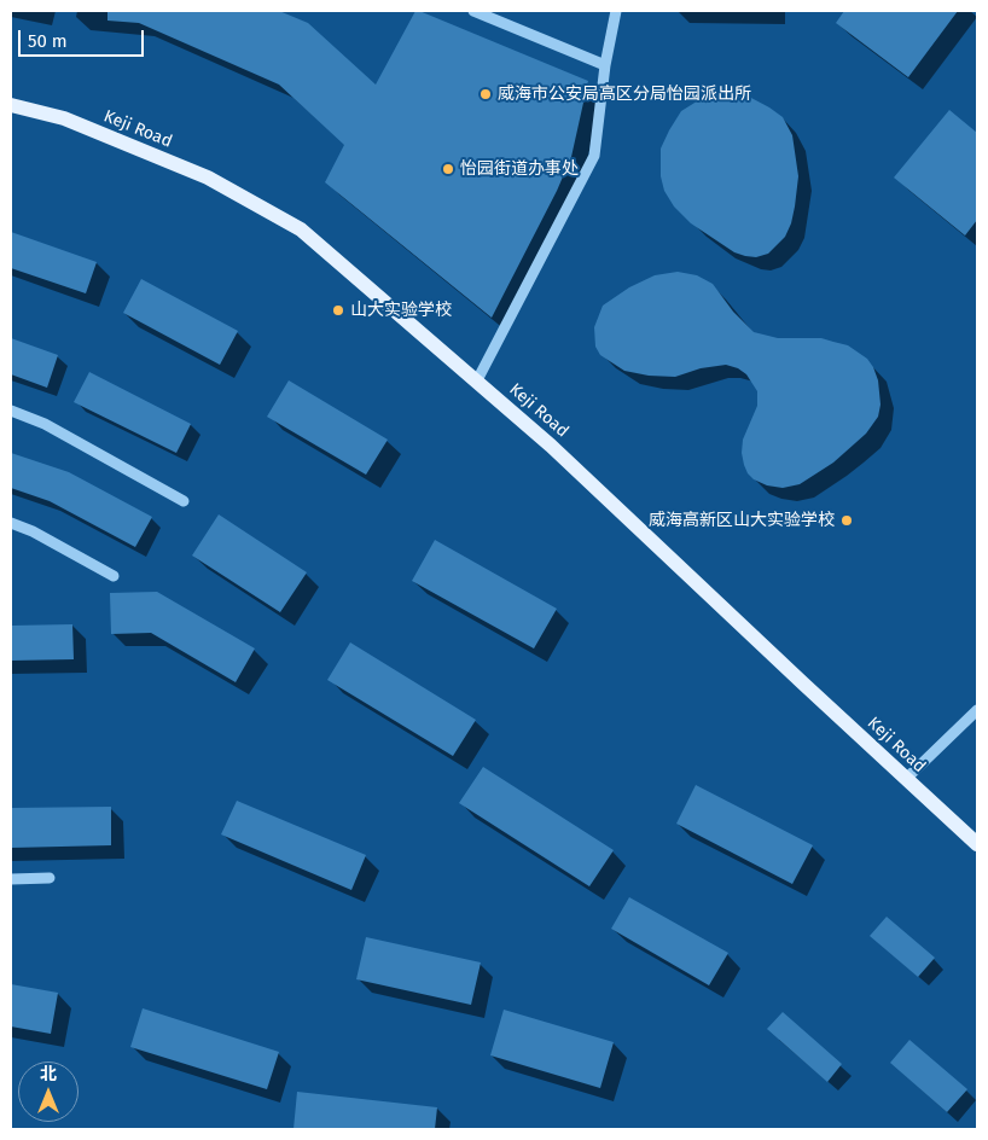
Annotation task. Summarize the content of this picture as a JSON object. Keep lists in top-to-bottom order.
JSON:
{
  "streets": {
    "main road": ["Keji Road"]
  },
  "places": [
    "威海市公安局高区分局怡园派出所",
    "怡园街道办事处",
    "山大实验学校",
    "威海高新区山大实验学校"
  ],
  "scale_bar": "50 m",
  "north": "top"
}
